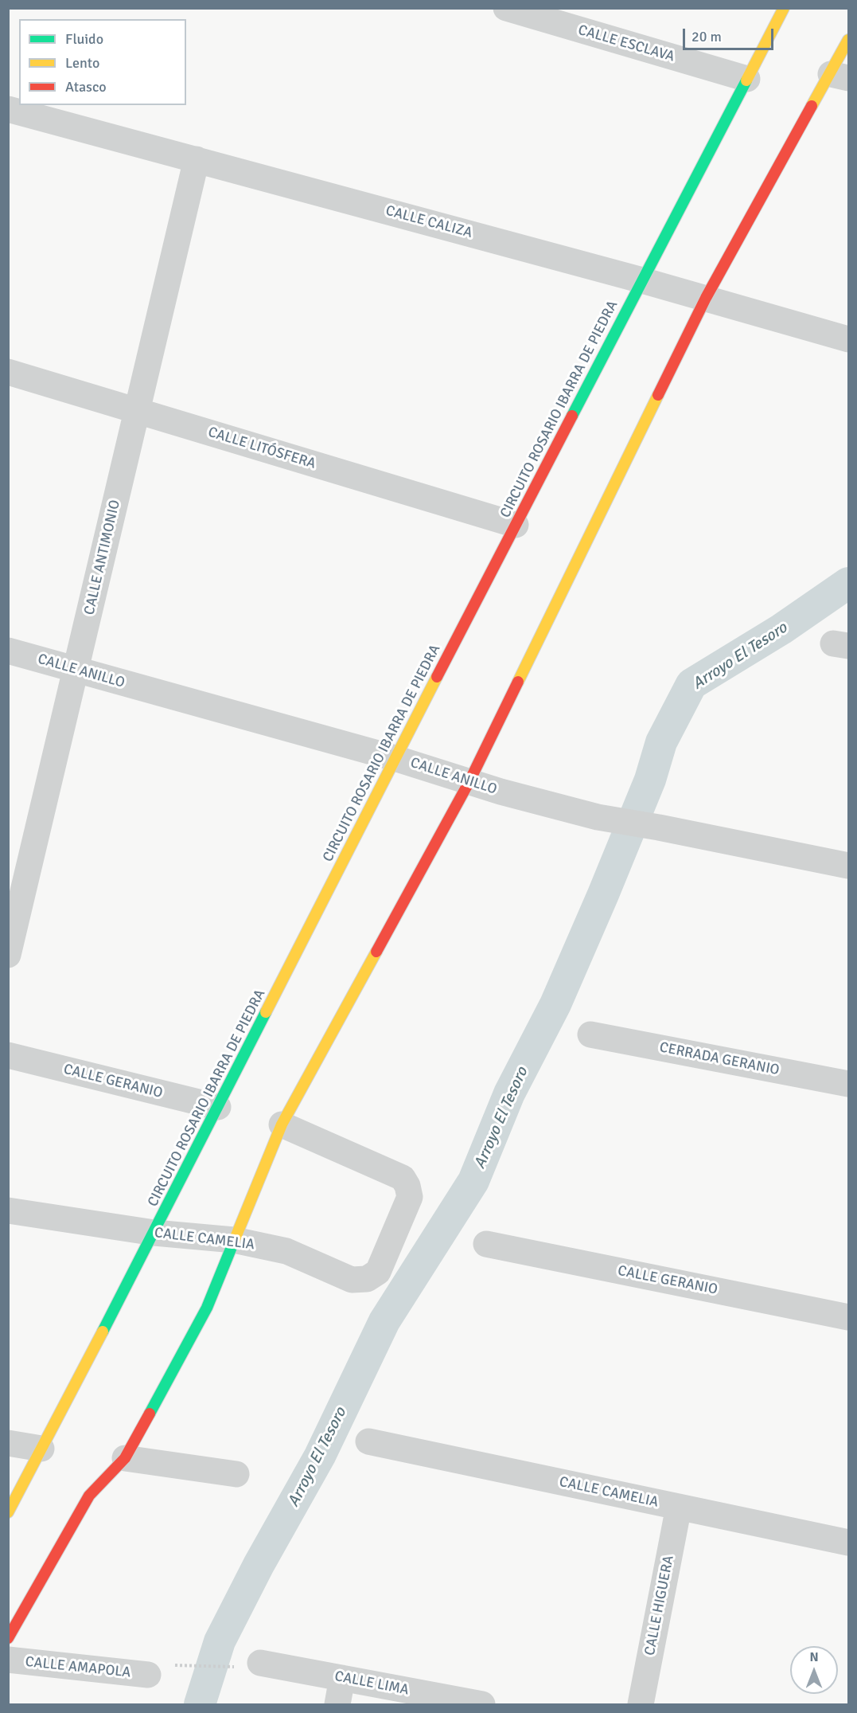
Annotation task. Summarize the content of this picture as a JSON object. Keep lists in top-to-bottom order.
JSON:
{
  "streets": {
    "main road": ["CIRCUITO ROSARIO IBARRA DE PIEDRA"],
    "street": [
      "CALLE ESCLAVA",
      "CALLE CALIZA",
      "CALLE LITÓSFERA",
      "CALLE ANTIMONIO",
      "CALLE ANILLO",
      "CERRADA GERANIO",
      "CALLE GERANIO",
      "CALLE CAMELIA",
      "CALLE HIGUERA",
      "CALLE AMAPOLA",
      "CALLE LIMA"
    ]
  },
  "crossings": [
    ["CALLE ESCLAVA", "CIRCUITO ROSARIO IBARRA DE PIEDRA"],
    ["CALLE CALIZA", "CIRCUITO ROSARIO IBARRA DE PIEDRA"],
    ["CALLE CALIZA", "CALLE ANTIMONIO"],
    ["CIRCUITO ROSARIO IBARRA DE PIEDRA", "CALLE LITÓSFERA"],
    ["CIRCUITO ROSARIO IBARRA DE PIEDRA", "CALLE ANILLO"],
    ["CIRCUITO ROSARIO IBARRA DE PIEDRA", "CALLE GERANIO"],
    ["CIRCUITO ROSARIO IBARRA DE PIEDRA", "CALLE CAMELIA"],
    ["CALLE LITÓSFERA", "CALLE ANTIMONIO"],
    ["CALLE ANTIMONIO", "CALLE ANILLO"],
    ["CALLE CAMELIA", "CALLE HIGUERA"]
  ],
  "water": ["Arroyo El Tesoro"],
  "legend": ["Fluido", "Lento", "Atasco"],
  "scale_bar": "20 m",
  "north": "top"
}
